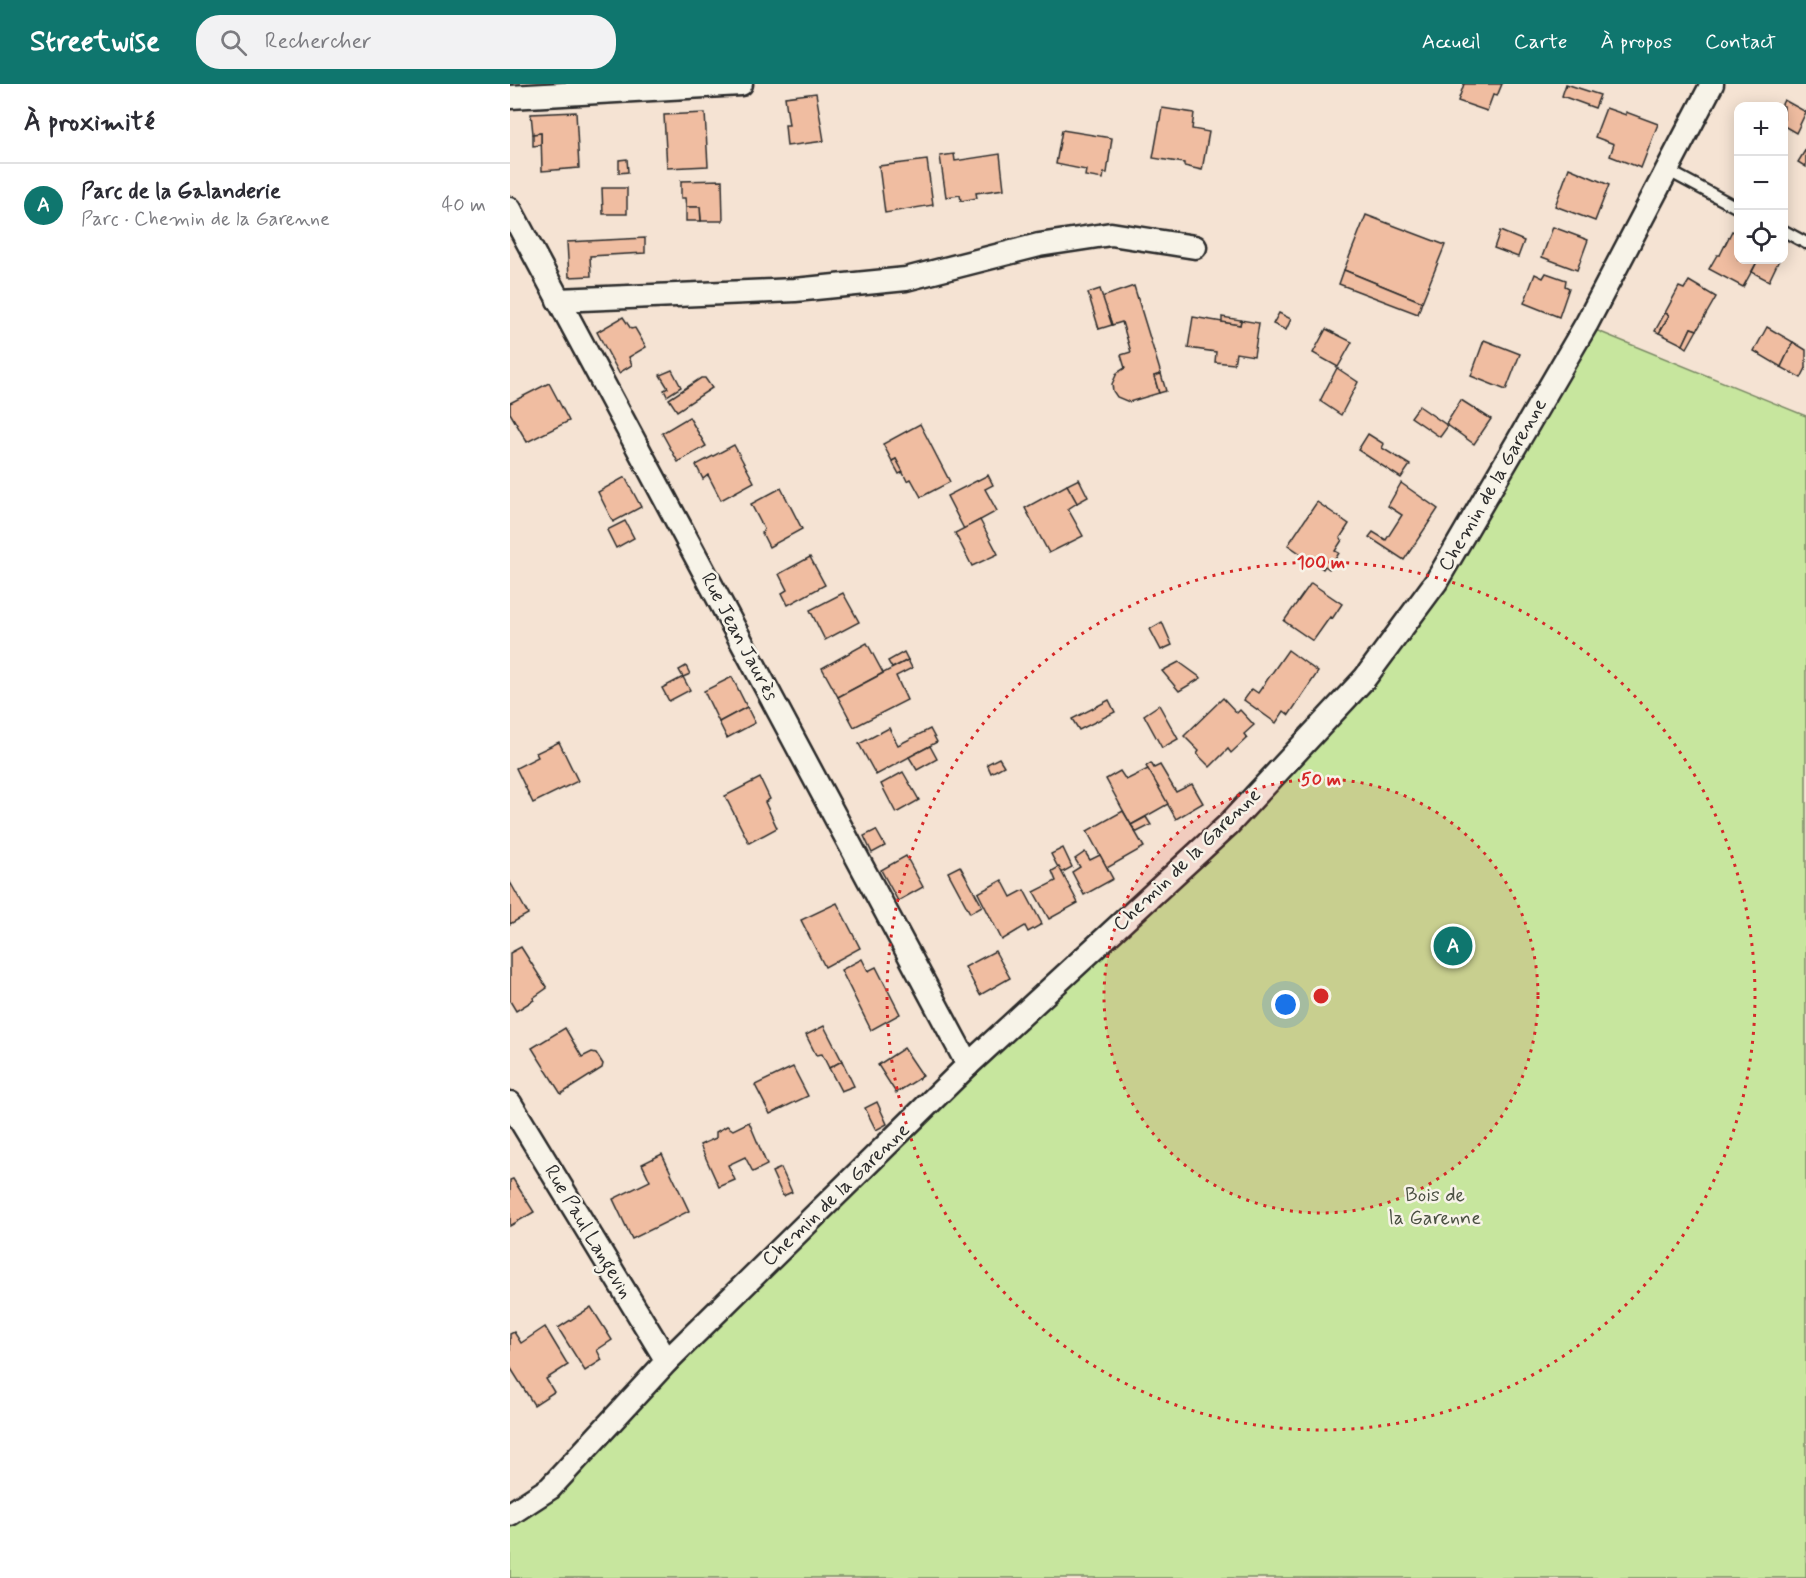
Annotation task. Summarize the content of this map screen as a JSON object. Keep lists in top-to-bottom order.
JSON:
{
  "streets": {
    "street": ["Chemin de la Garenne", "Rue Jean Jaurès", "Rue Paul Langevin"]
  },
  "crossings": [
    ["Chemin de la Garenne", "Rue Jean Jaurès"],
    ["Chemin de la Garenne", "Rue Paul Langevin"]
  ],
  "parks": ["Bois de la Garenne"],
  "page": {
    "header": "Streetwise",
    "search": "Rechercher",
    "nav": [
      "Accueil",
      "Carte",
      "À propos",
      "Contact"
    ],
    "heading": "À proximité",
    "map_buttons": ["+", "−"],
    "list": [
      {
        "mark": "A",
        "name": "Parc de la Galanderie",
        "note": "Parc · Chemin de la Garenne",
        "value": "40 m"
      }
    ],
    "pins": "A"
  },
  "rings": ["100 m", "50 m"]
}
